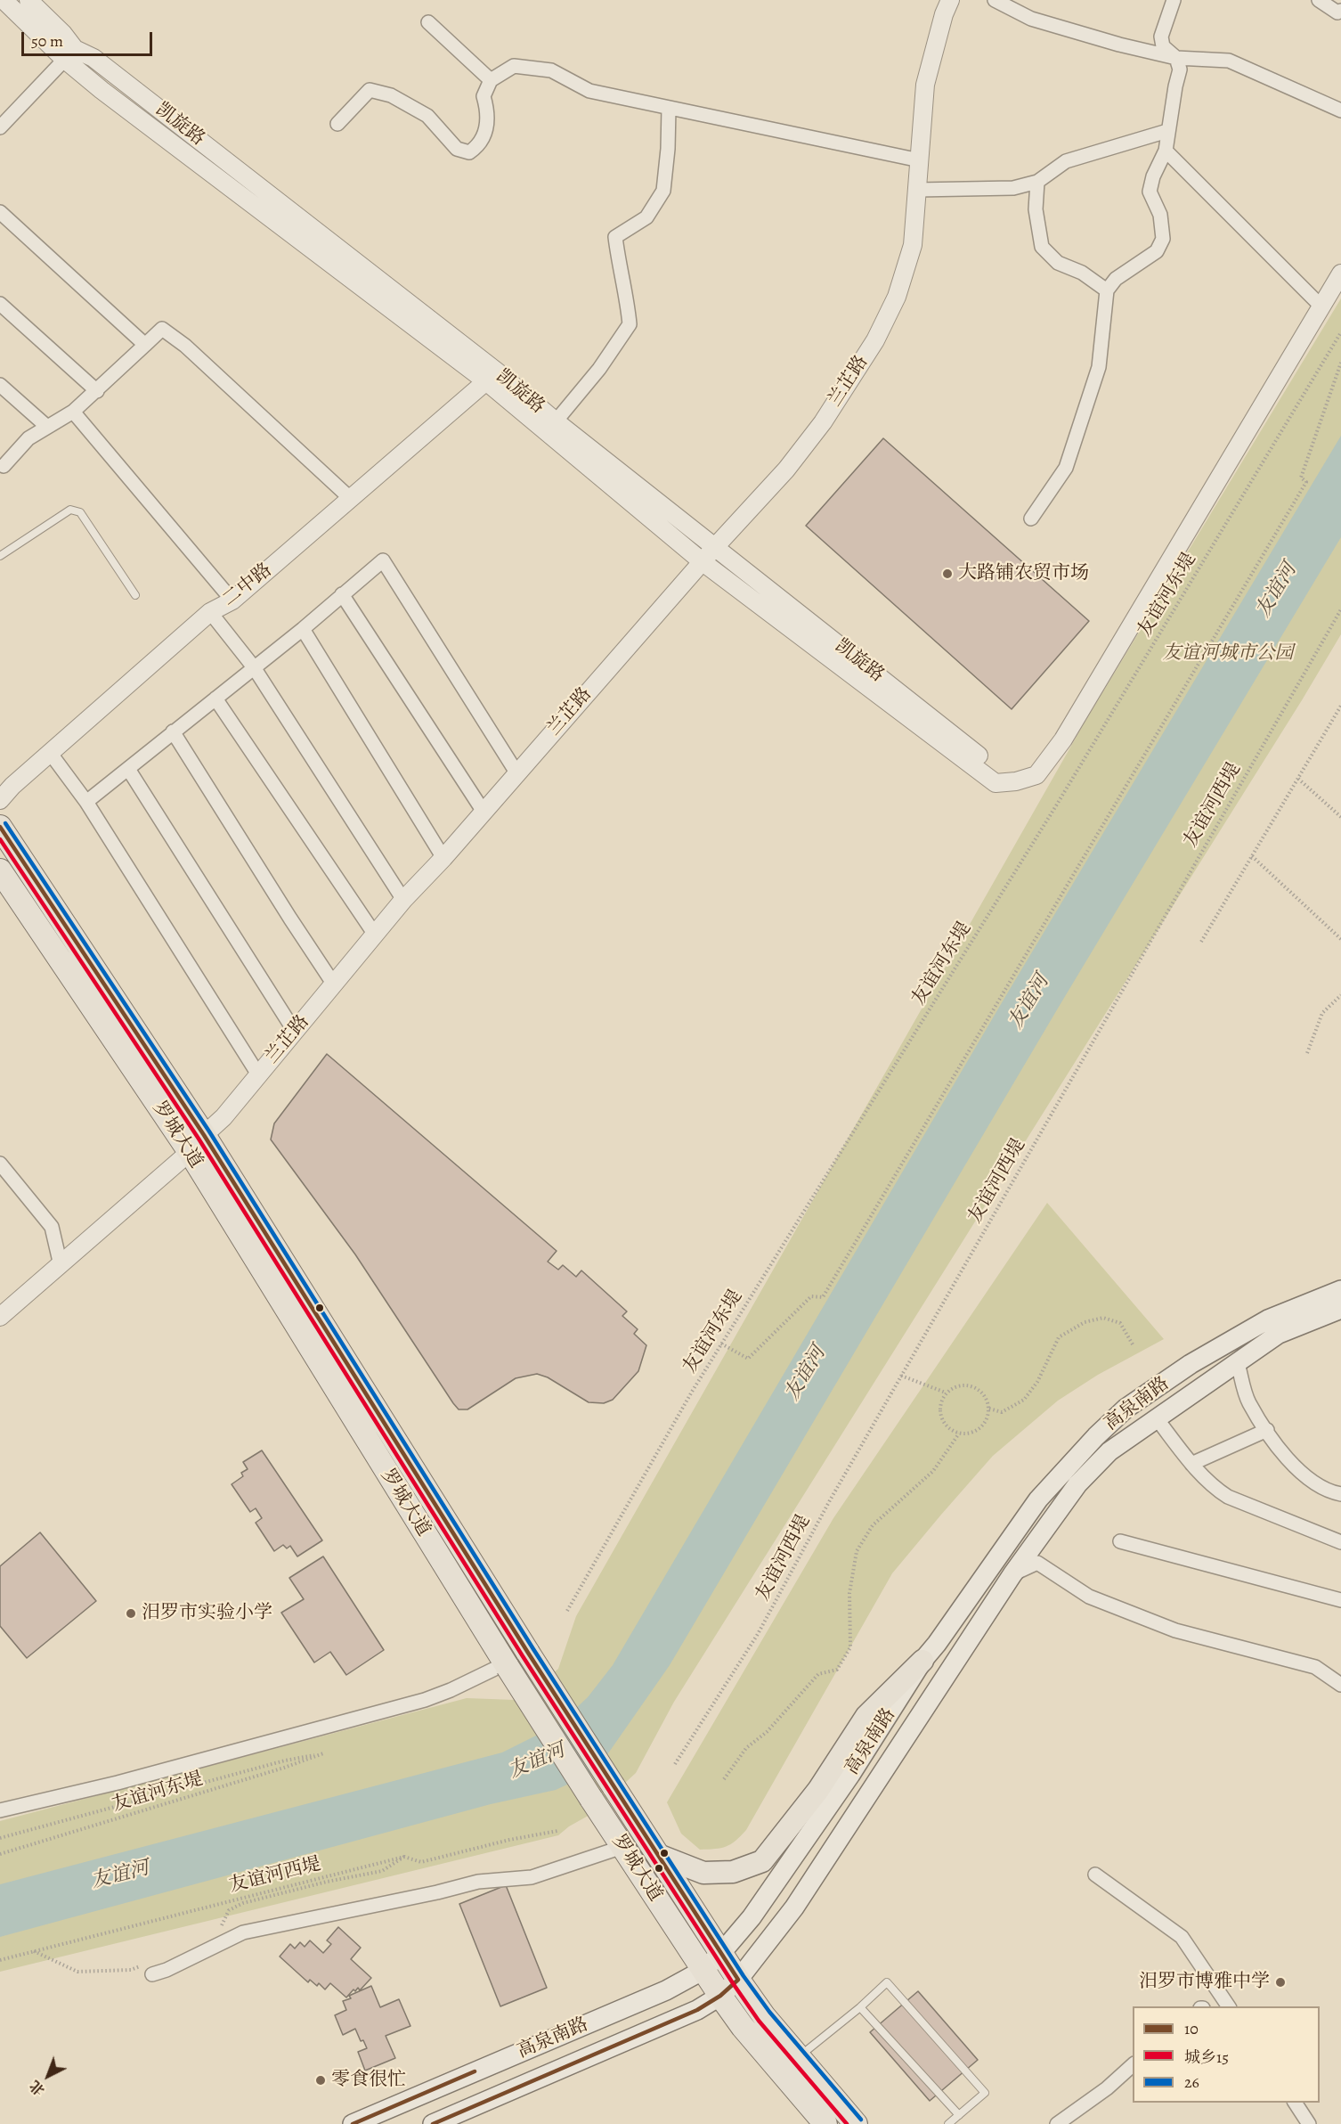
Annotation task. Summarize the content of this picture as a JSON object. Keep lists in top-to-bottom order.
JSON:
{
  "streets": {
    "highway": ["罗城大道"],
    "main road": ["高泉南路"],
    "street": ["凯旋路", "兰芷路", "二中路"],
    "path": ["友谊河东堤", "友谊河西堤"]
  },
  "crossings": [
    ["凯旋路", "兰芷路"],
    ["凯旋路", "二中路"],
    ["兰芷路", "罗城大道"],
    ["罗城大道", "高泉南路"]
  ],
  "water": ["友谊河"],
  "parks": ["友谊河城市公园"],
  "places": [
    "大路铺农贸市场",
    "汨罗市实验小学",
    "汨罗市博雅中学",
    "零食很忙"
  ],
  "lines": ["transit line 26", "transit line 10", "transit line 城乡15"],
  "legend": ["10", "城乡15", "26"],
  "scale_bar": "50 m",
  "north": "bottom left"
}
